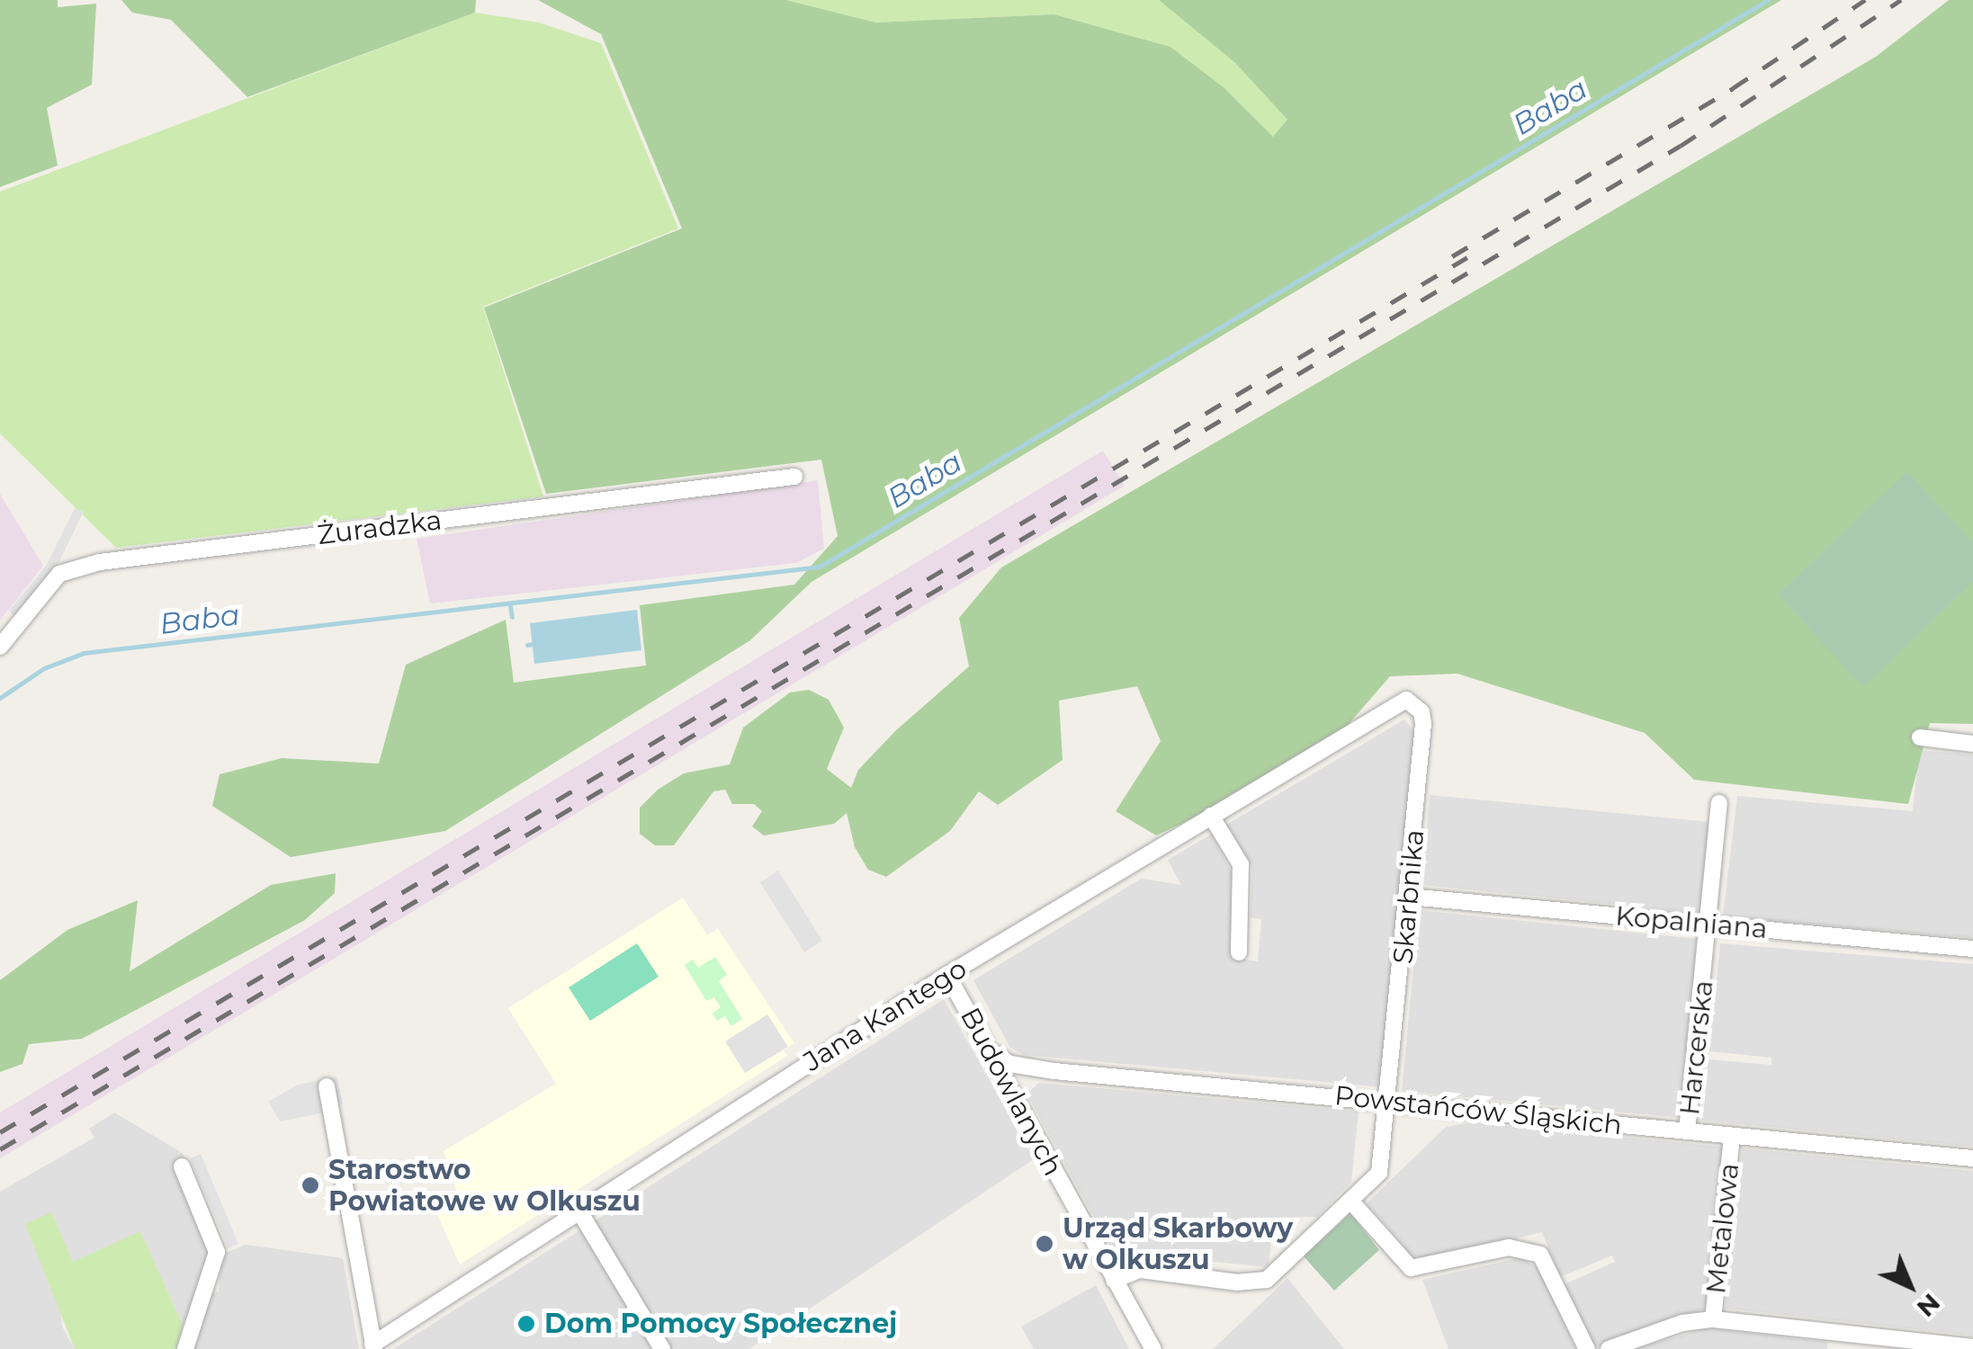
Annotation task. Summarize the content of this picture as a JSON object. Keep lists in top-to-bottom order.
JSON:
{
  "streets": {
    "street": [
      "Żuradzka",
      "Skarbnika",
      "Kopalniana",
      "Jana Kantego",
      "Harcerska",
      "Budowlanych",
      "Powstańców Śląskich",
      "Metalowa"
    ]
  },
  "crossings": [
    ["Skarbnika", "Kopalniana"],
    ["Skarbnika", "Jana Kantego"],
    ["Skarbnika", "Budowlanych"],
    ["Skarbnika", "Powstańców Śląskich"],
    ["Kopalniana", "Harcerska"],
    ["Jana Kantego", "Budowlanych"],
    ["Harcerska", "Powstańców Śląskich"],
    ["Budowlanych", "Powstańców Śląskich"],
    ["Powstańców Śląskich", "Metalowa"]
  ],
  "water": ["Baba"],
  "places": ["Starostwo Powiatowe w Olkuszu", "Urząd Skarbowy w Olkuszu", "Dom Pomocy Społecznej"],
  "north": "bottom right"
}
